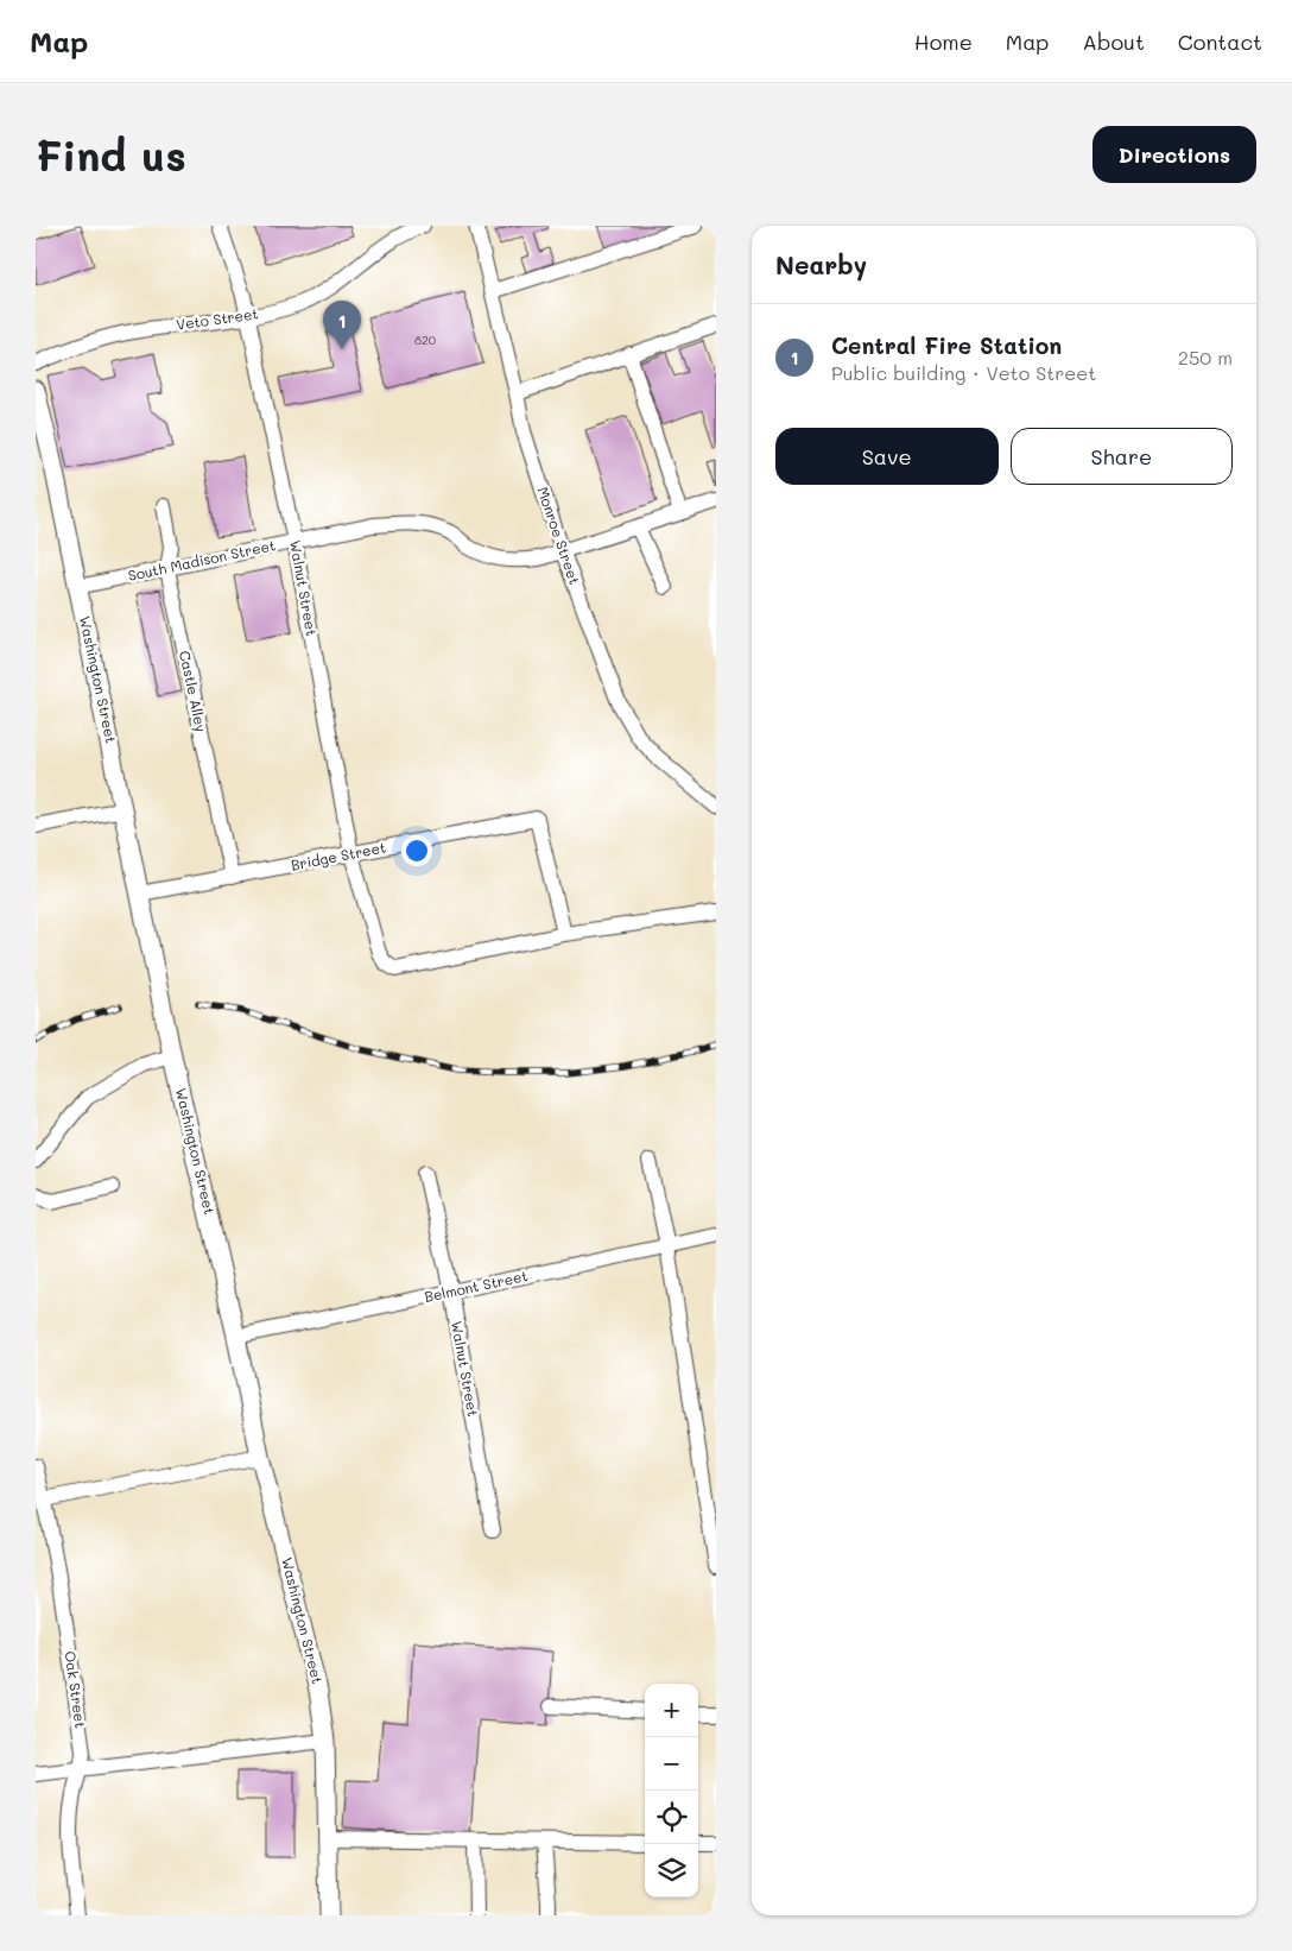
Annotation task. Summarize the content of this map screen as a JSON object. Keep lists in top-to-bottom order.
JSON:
{
  "streets": {
    "main road": ["Washington Street"],
    "street": [
      "Veto Street",
      "Monroe Street",
      "South Madison Street",
      "Walnut Street",
      "Castle Alley",
      "Bridge Street",
      "Belmont Street",
      "Oak Street"
    ]
  },
  "crossings": [
    ["Veto Street", "Walnut Street"],
    ["Monroe Street", "South Madison Street"],
    ["South Madison Street", "Walnut Street"],
    ["South Madison Street", "Washington Street"],
    ["South Madison Street", "Castle Alley"],
    ["Walnut Street", "Bridge Street"],
    ["Walnut Street", "Belmont Street"],
    ["Washington Street", "Bridge Street"],
    ["Washington Street", "Belmont Street"],
    ["Castle Alley", "Bridge Street"]
  ],
  "house_numbers": ["820"],
  "page": {
    "header": "Map",
    "nav": [
      "Home",
      "Map",
      "About",
      "Contact"
    ],
    "buttons": [
      "Directions",
      ["Save", "Share"]
    ],
    "title": "Find us",
    "heading": "Nearby",
    "pins": "1",
    "list": [
      {
        "mark": "1",
        "name": "Central Fire Station",
        "note": "Public building · Veto Street",
        "value": "250 m"
      }
    ],
    "map_buttons": ["+", "−"]
  }
}
